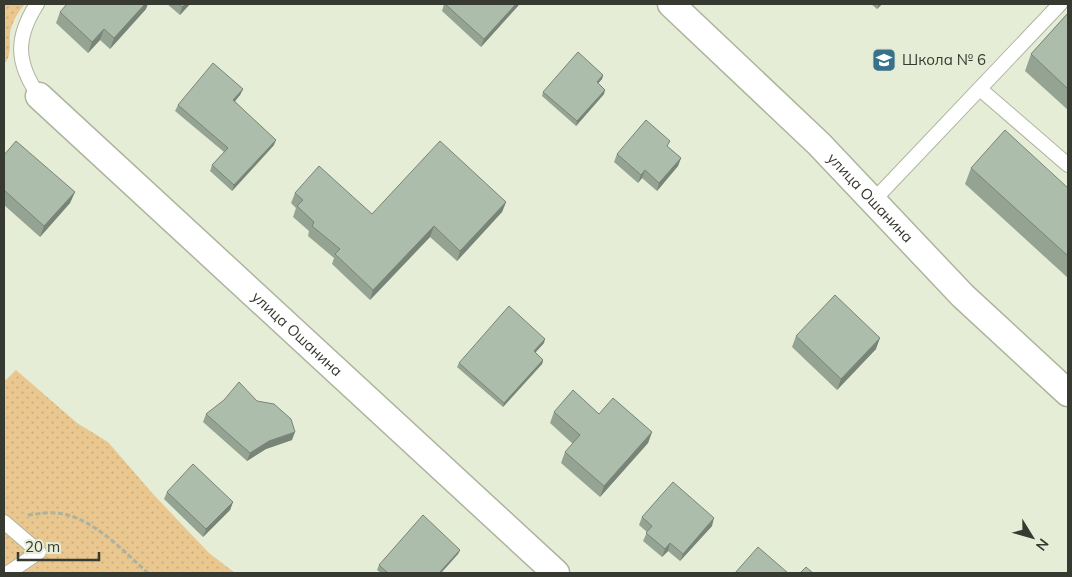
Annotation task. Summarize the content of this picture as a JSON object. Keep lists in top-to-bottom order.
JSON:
{
  "streets": {
    "street": ["улица Ошанина"]
  },
  "places": {
    "school or university": ["Школа № 6"]
  },
  "scale_bar": "20 m",
  "north": "bottom right"
}
